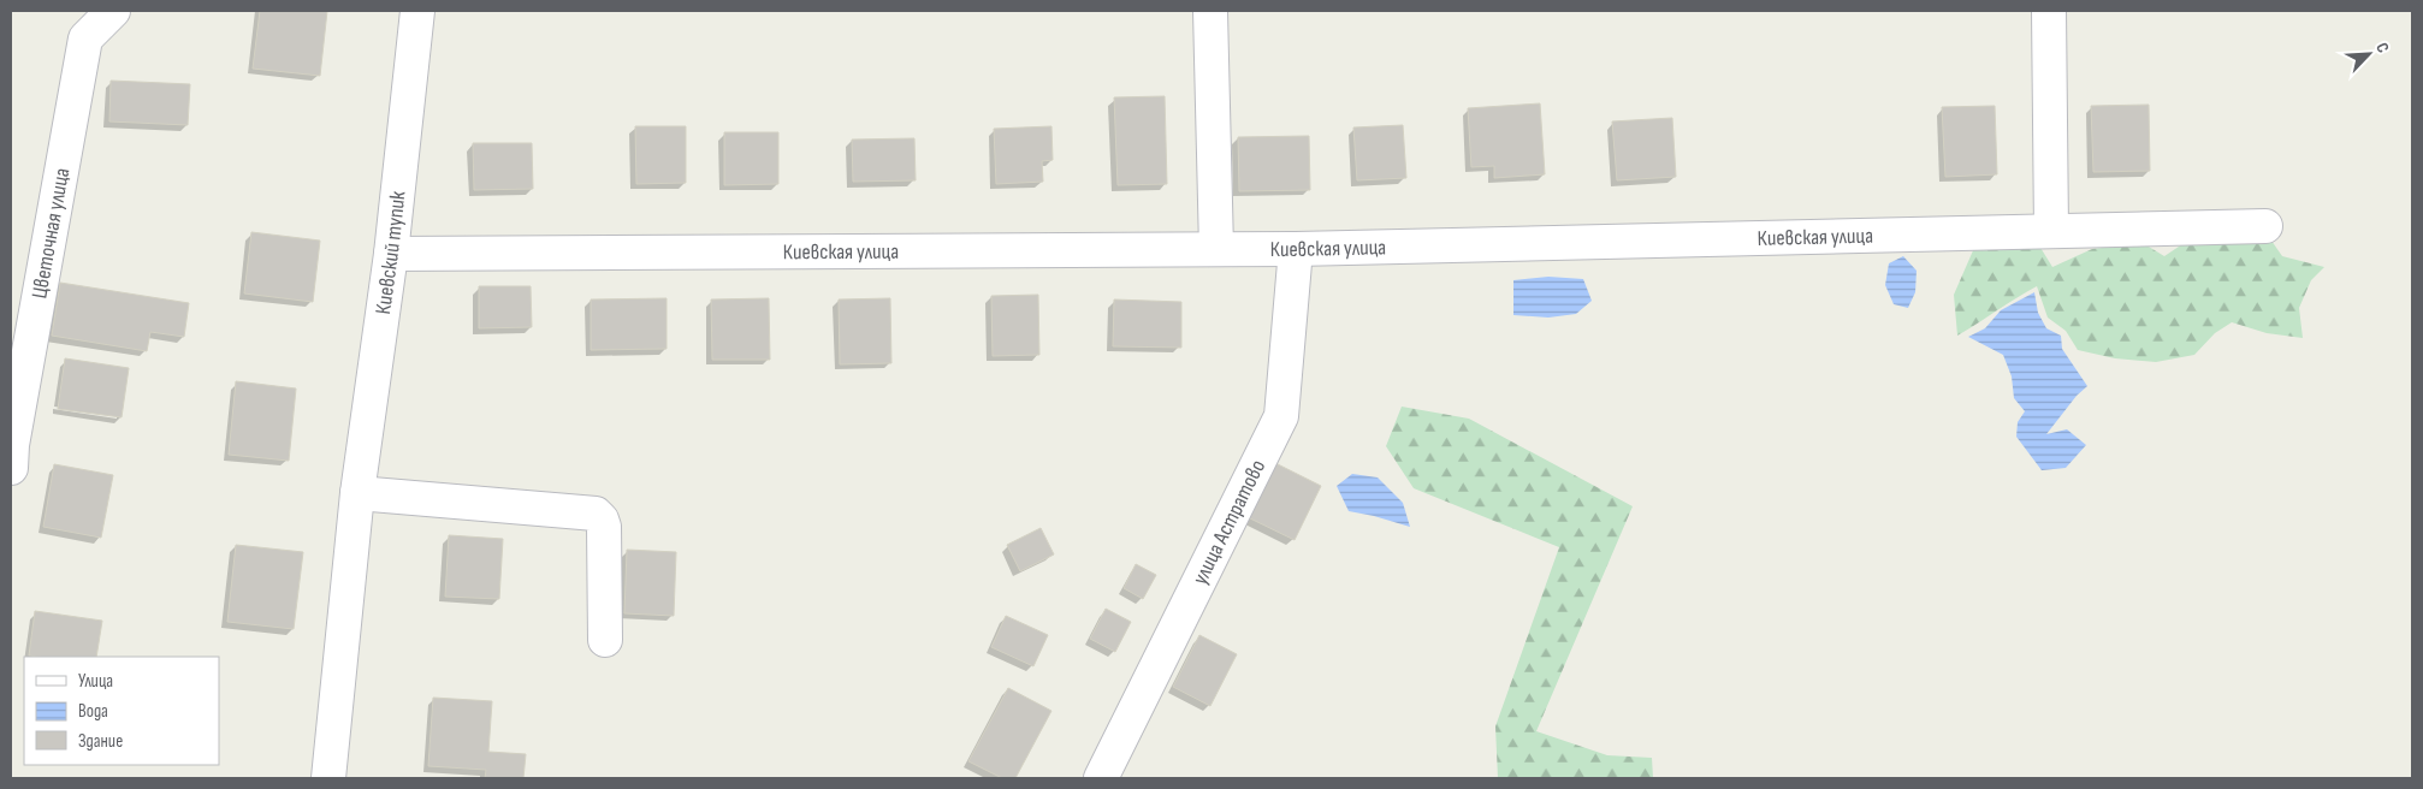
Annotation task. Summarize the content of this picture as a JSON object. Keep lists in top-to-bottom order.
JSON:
{
  "streets": {
    "street": [
      "Цветочная улица",
      "Киевская улица",
      "Киевский тупик",
      "улица Астратово"
    ]
  },
  "crossings": [
    ["Киевская улица", "Киевский тупик"],
    ["Киевская улица", "улица Астратово"]
  ],
  "legend": ["Улица", "Вода", "Здание"],
  "north": "top right"
}
